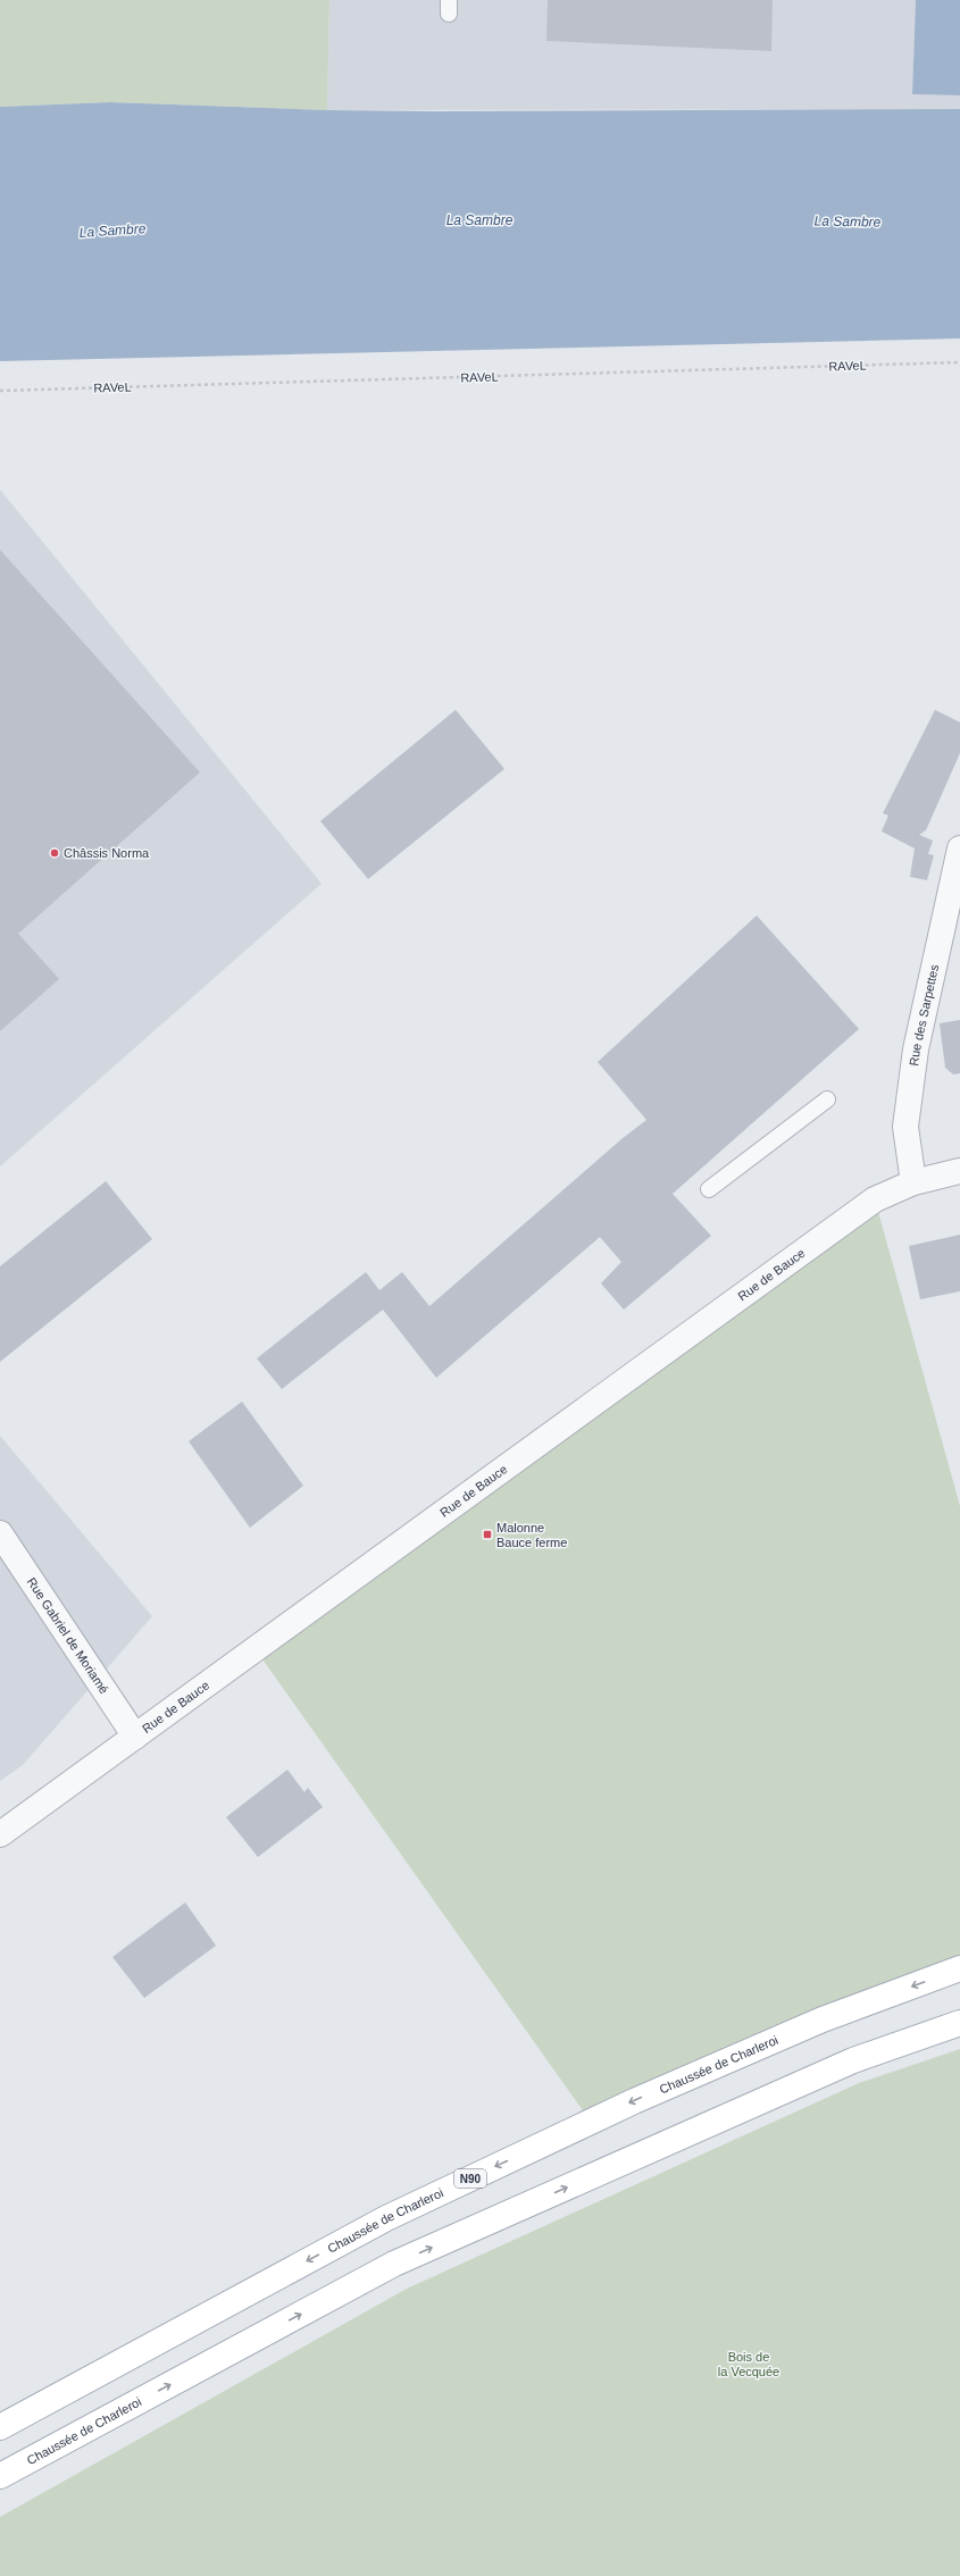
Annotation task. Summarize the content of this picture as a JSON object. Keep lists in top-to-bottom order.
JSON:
{
  "streets": {
    "main road": ["Chaussée de Charleroi", "N90"],
    "street": ["Rue des Sarpettes", "Rue de Bauce", "Rue Gabriel de Moriamé"],
    "path": ["RAVeL"]
  },
  "crossings": [
    ["Rue des Sarpettes", "Rue de Bauce"],
    ["Rue de Bauce", "Rue Gabriel de Moriamé"]
  ],
  "water": ["La Sambre"],
  "parks": ["Bois de la Vecquée"],
  "places": {
    "other": ["Châssis Norma"],
    "transit": ["Malonne Bauce ferme"]
  }
}
